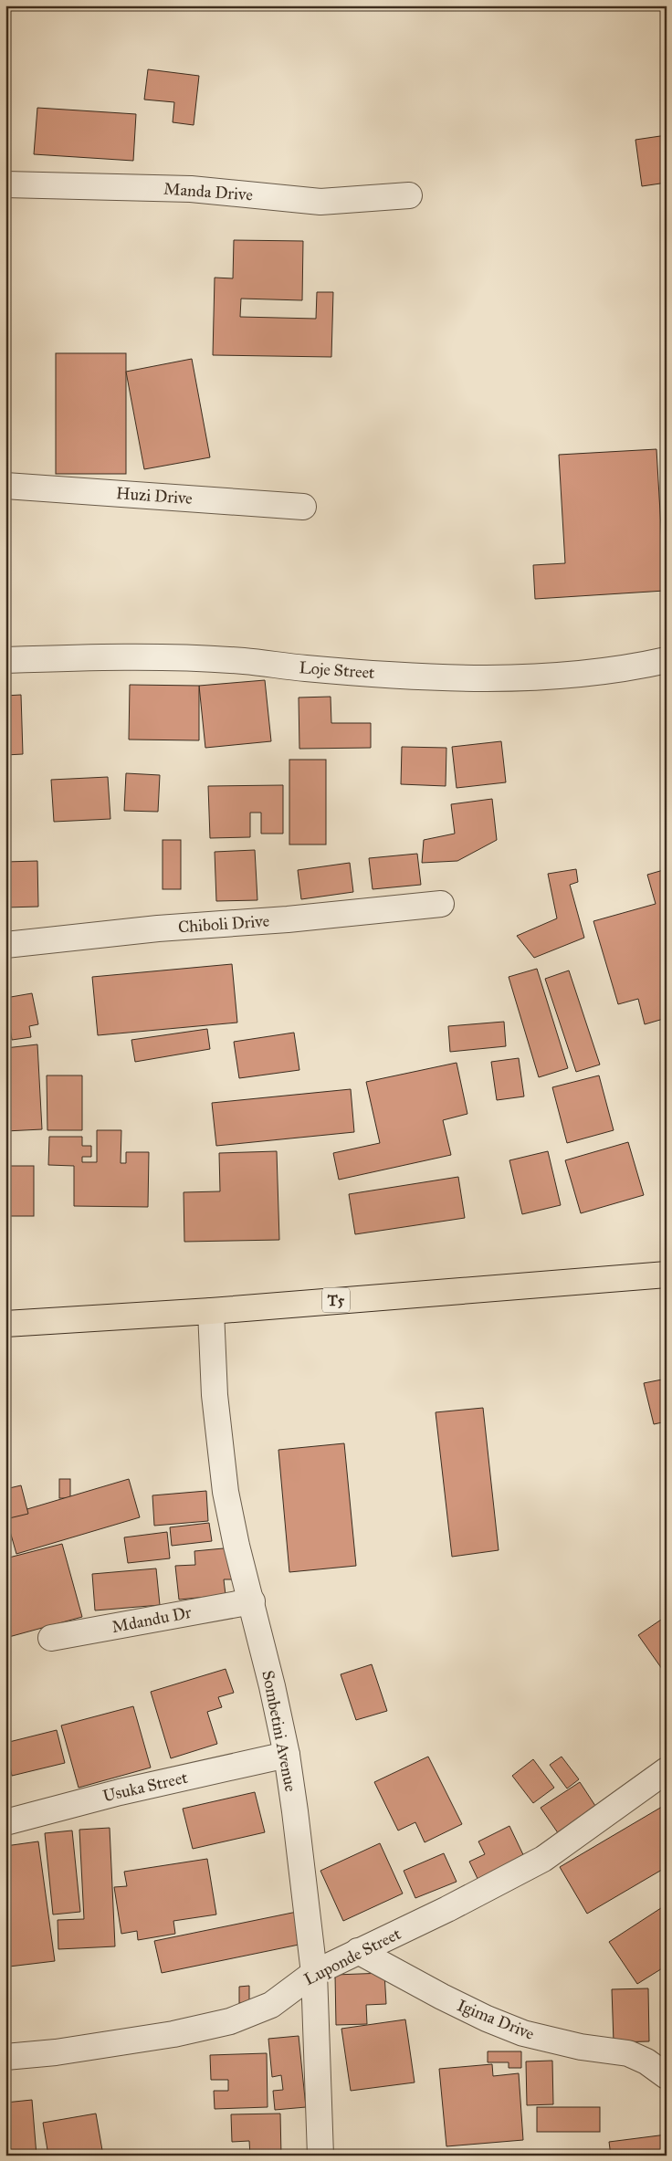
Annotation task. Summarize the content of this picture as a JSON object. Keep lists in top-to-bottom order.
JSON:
{
  "streets": {
    "highway": ["T5"],
    "street": [
      "Manda Drive",
      "Huzi Drive",
      "Loje Street",
      "Chiboli Drive",
      "Mdandu Dr",
      "Sombetini Avenue",
      "Usuka Street",
      "Luponde Street",
      "Igima Drive"
    ]
  },
  "crossings": [
    ["T5", "Sombetini Avenue"],
    ["Mdandu Dr", "Sombetini Avenue"],
    ["Sombetini Avenue", "Usuka Street"],
    ["Sombetini Avenue", "Luponde Street"],
    ["Luponde Street", "Igima Drive"]
  ]
}
